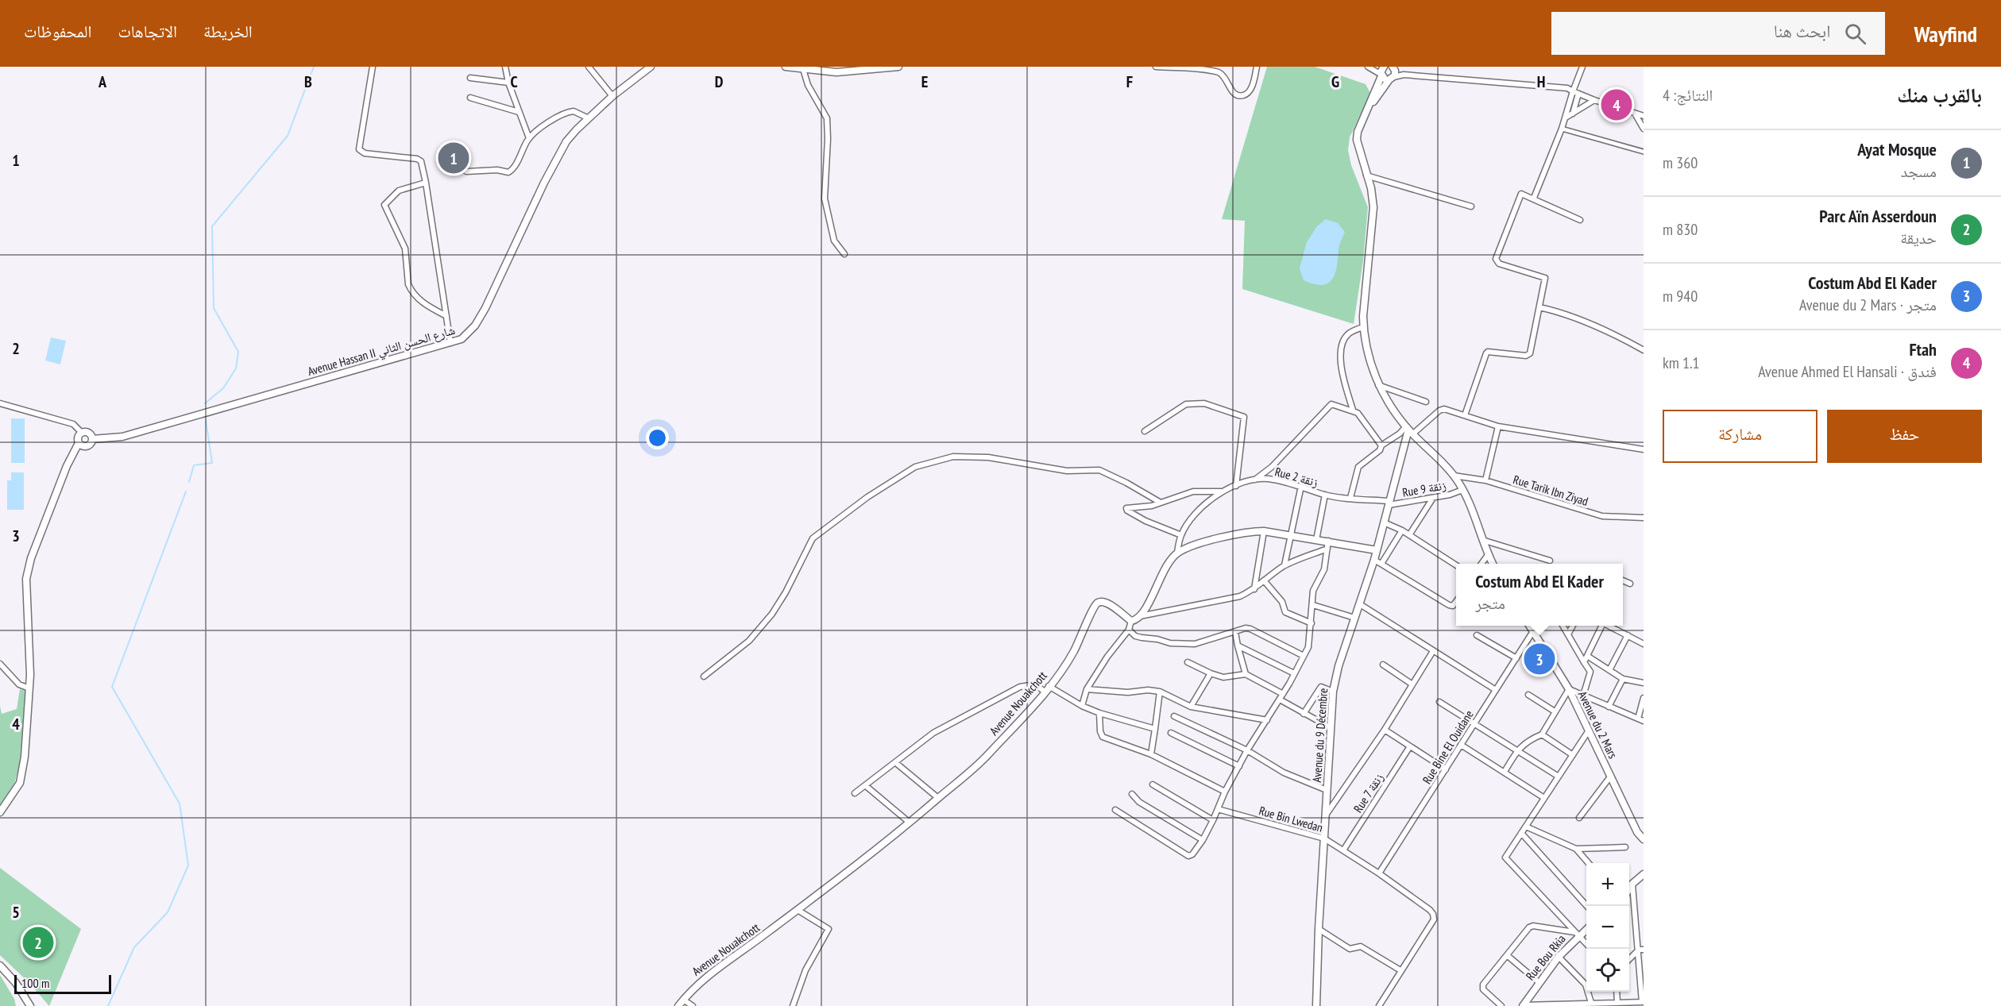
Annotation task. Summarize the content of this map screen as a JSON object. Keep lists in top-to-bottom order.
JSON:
{
  "streets": {
    "street": [
      "Avenue Hassan II شارع الحسن الثاني",
      "Rue 2 زنقة",
      "Rue 9 زنقة",
      "Rue Tarik Ibn Ziyad",
      "Avenue Nouakchott",
      "Avenue du 2 Mars",
      "Avenue du 9 Décembre",
      "Rue Bine El Ouidane",
      "Rue 7 زنقة",
      "Rue Bin Lwedan",
      "Rue Bou Rkia"
    ]
  },
  "crossings": [
    ["Rue 2 زنقة", "Rue 9 زنقة"],
    ["Rue 2 زنقة", "Avenue du 9 Décembre"],
    ["Rue 9 زنقة", "Avenue du 9 Décembre"],
    ["Avenue du 2 Mars", "Rue Bine El Ouidane"],
    ["Avenue du 9 Décembre", "Rue Bin Lwedan"],
    ["Rue Bine El Ouidane", "Rue Bin Lwedan"],
    ["Rue 7 زنقة", "Rue Bin Lwedan"]
  ],
  "scale_bar": "100 m",
  "page": {
    "header": "Wayfind",
    "search": "ابحث هنا",
    "nav": ["الخريطة", "الاتجاهات", "المحفوظات"],
    "heading": ["بالقرب منك", "النتائج: 4"],
    "pins": [
      "4",
      "1",
      "3",
      "2"
    ],
    "list": [
      {
        "mark": "1",
        "name": "Ayat Mosque",
        "note": "مسجد",
        "value": "360 m"
      },
      {
        "mark": "2",
        "name": "Parc Aïn Asserdoun",
        "note": "حديقة",
        "value": "830 m"
      },
      {
        "mark": "3",
        "name": "Costum Abd El Kader",
        "note": "متجر · Avenue du 2 Mars",
        "value": "940 m"
      },
      {
        "mark": "4",
        "name": "Ftah",
        "note": "فندق · Avenue Ahmed El Hansali",
        "value": "1.1 km"
      }
    ],
    "buttons": ["حفظ", "مشاركة"],
    "popup": ["Costum Abd El Kader", "متجر"],
    "map_buttons": ["+", "−"],
    "scale": "100 m"
  },
  "grid": {
    "columns": [
      "A",
      "B",
      "C",
      "D",
      "E",
      "F",
      "G",
      "H"
    ],
    "rows": [
      "1",
      "2",
      "3",
      "4",
      "5"
    ]
  }
}
